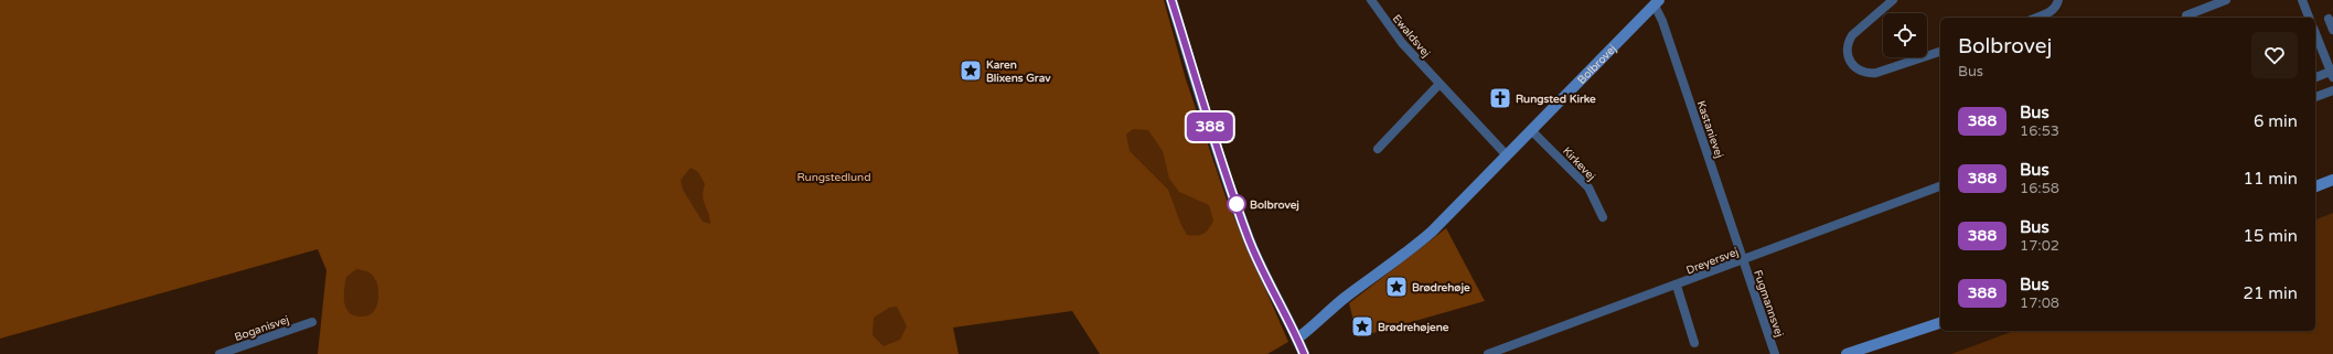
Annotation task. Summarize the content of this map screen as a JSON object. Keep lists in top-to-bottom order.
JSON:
{
  "streets": {
    "main road": ["Bolbrovej"],
    "street": [
      "Ewaldsvej",
      "Kastanievej",
      "Kirkevej",
      "Dreyersvej",
      "Fugmannsvej",
      "Boganisvej"
    ]
  },
  "crossings": [
    ["Ewaldsvej", "Bolbrovej"],
    ["Bolbrovej", "Kastanievej"],
    ["Bolbrovej", "Kirkevej"],
    ["Kastanievej", "Dreyersvej"],
    ["Kastanievej", "Fugmannsvej"],
    ["Dreyersvej", "Fugmannsvej"]
  ],
  "parks": ["Rungstedlund"],
  "places": {
    "place": ["Karen Blixens Grav", "Brødrehøje", "Brødrehøjene"],
    "church": ["Rungsted Kirke"],
    "other": ["Bolbrovej"]
  },
  "lines": ["bus line 388"],
  "page": {
    "on_map": "388",
    "heading": ["Bolbrovej", "Bus"],
    "list": [
      {
        "mark": "388",
        "name": "Bus",
        "note": "16:53",
        "value": "6 min"
      },
      {
        "mark": "388",
        "name": "Bus",
        "note": "16:58",
        "value": "11 min"
      },
      {
        "mark": "388",
        "name": "Bus",
        "note": "17:02",
        "value": "15 min"
      },
      {
        "mark": "388",
        "name": "Bus",
        "note": "17:08",
        "value": "21 min"
      }
    ]
  }
}
